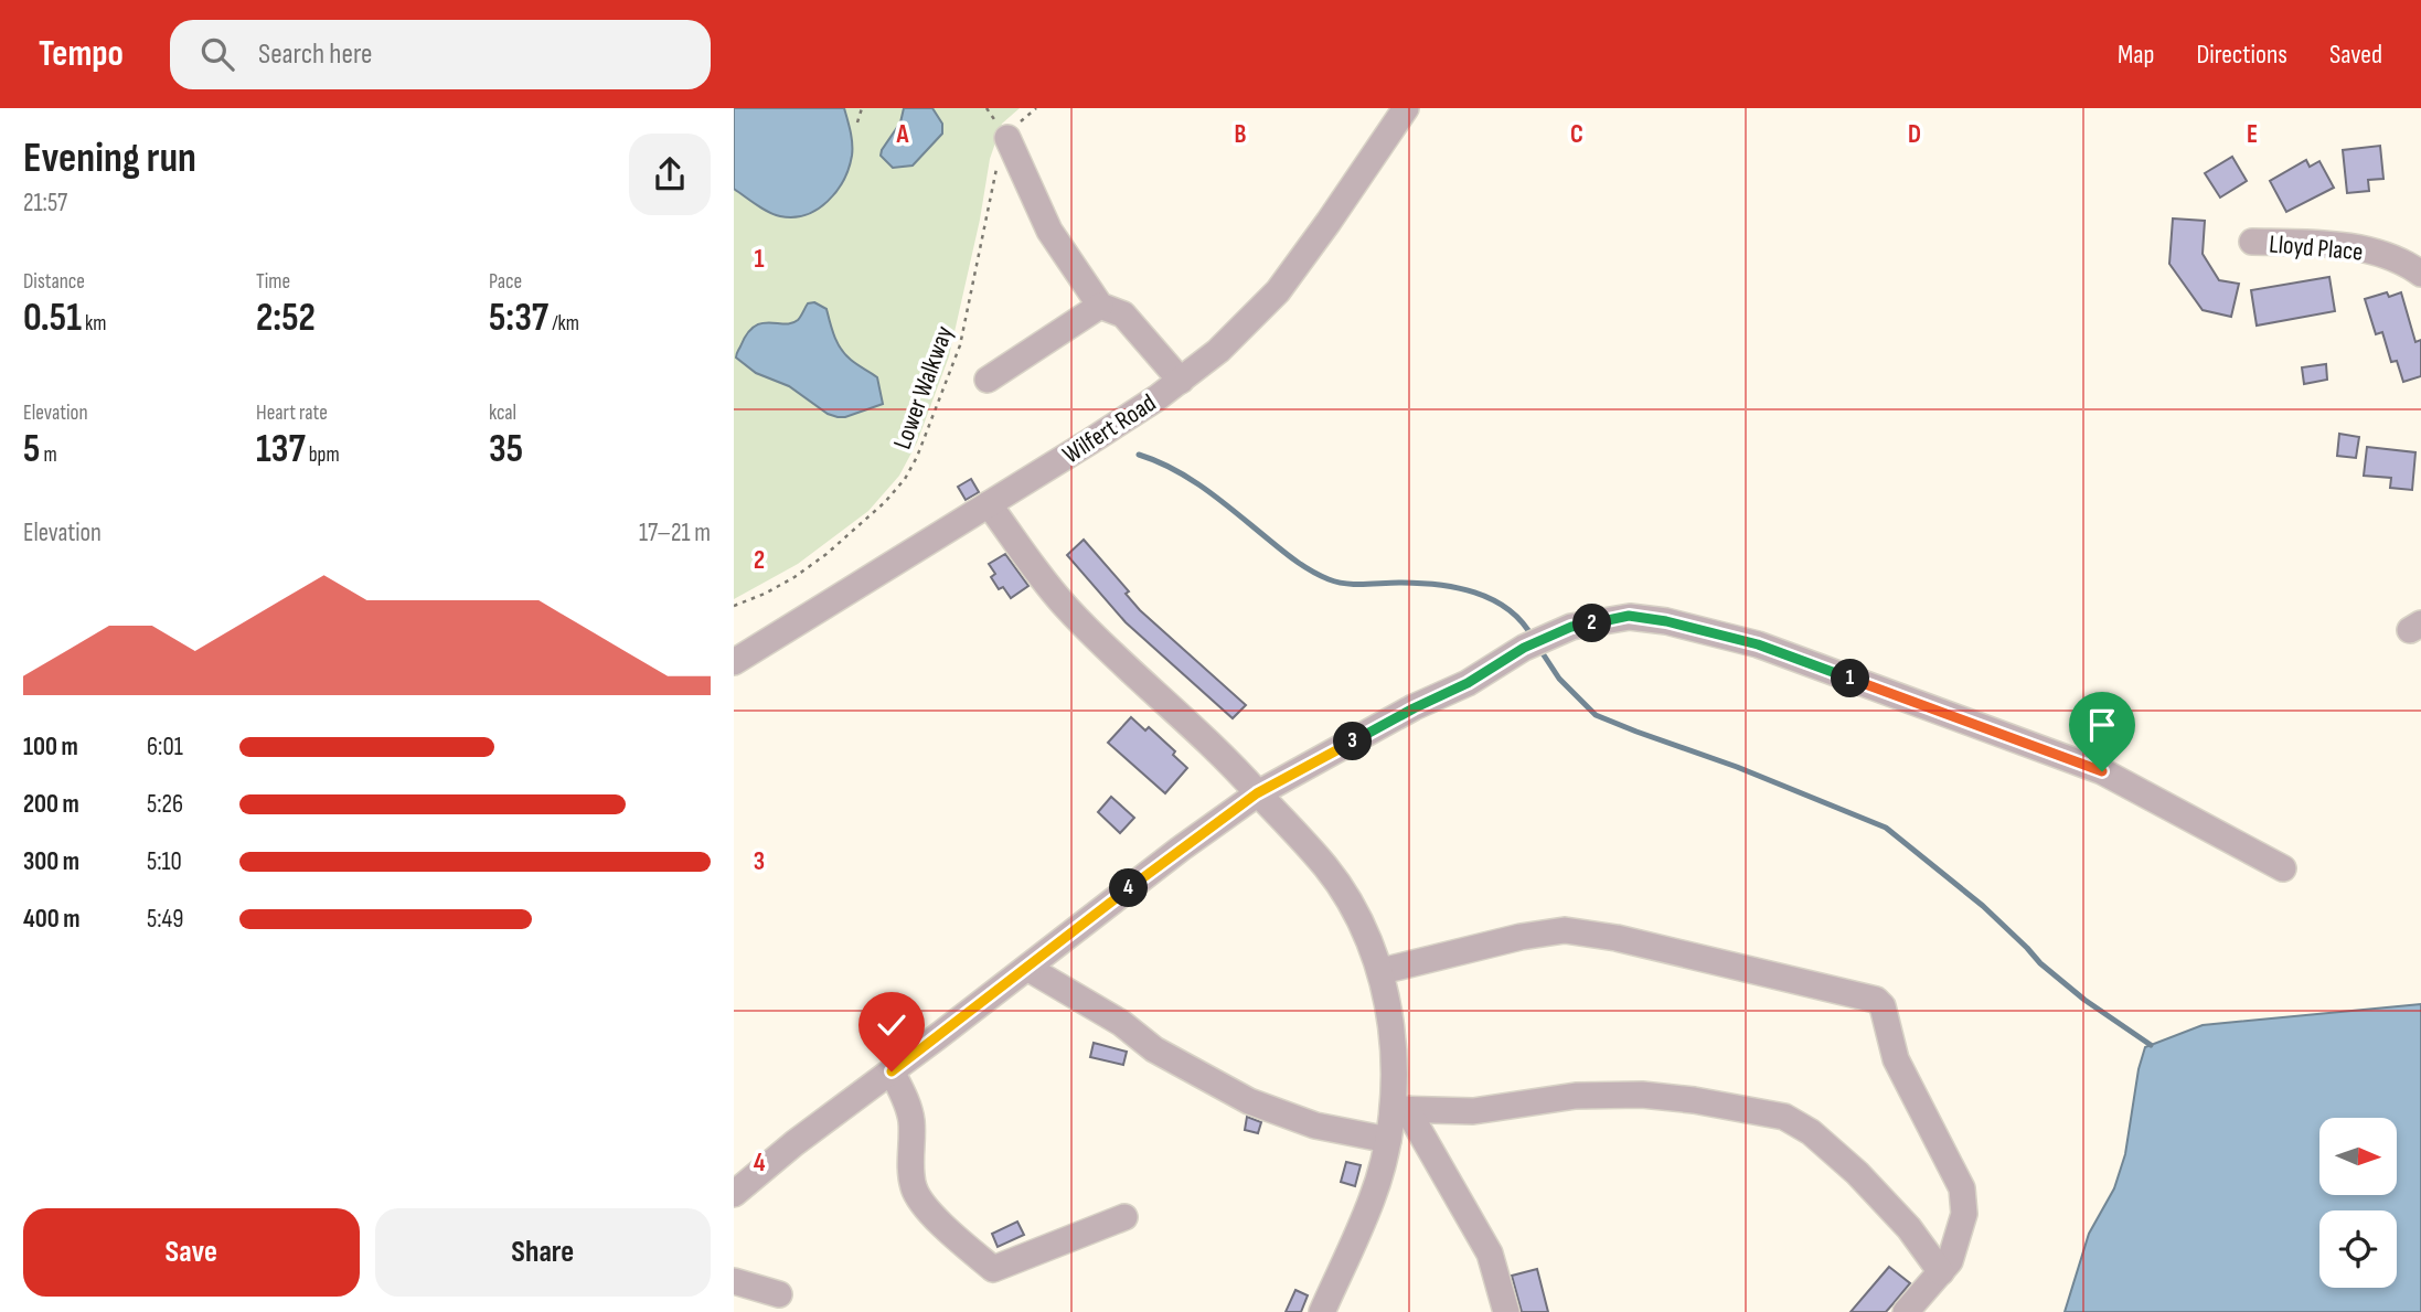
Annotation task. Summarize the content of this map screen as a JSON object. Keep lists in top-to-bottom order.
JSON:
{
  "streets": {
    "street": ["Lloyd Place", "Wilfert Road"],
    "path": ["Lower Walkway"]
  },
  "north": "right",
  "page": {
    "header": "Tempo",
    "search": "Search here",
    "nav": ["Map", "Directions", "Saved"],
    "heading": ["Evening run", "21:57"],
    "stats": [
      ["Distance", "0.51 km"],
      ["Time", "2:52"],
      ["Pace", "5:37 /km"],
      ["Elevation", "5 m"],
      ["Heart rate", "137 bpm"],
      ["kcal", "35"]
    ],
    "chart": ["Elevation", "17–21 m"],
    "pins": [
      "2",
      "1",
      "3",
      "4"
    ],
    "list": [
      {
        "name": "100 m",
        "note": "6:01"
      },
      {
        "name": "200 m",
        "note": "5:26"
      },
      {
        "name": "300 m",
        "note": "5:10"
      },
      {
        "name": "400 m",
        "note": "5:49"
      }
    ],
    "buttons": ["Save", "Share"]
  },
  "grid": {
    "columns": [
      "A",
      "B",
      "C",
      "D",
      "E"
    ],
    "rows": [
      "1",
      "2",
      "3",
      "4"
    ]
  }
}
